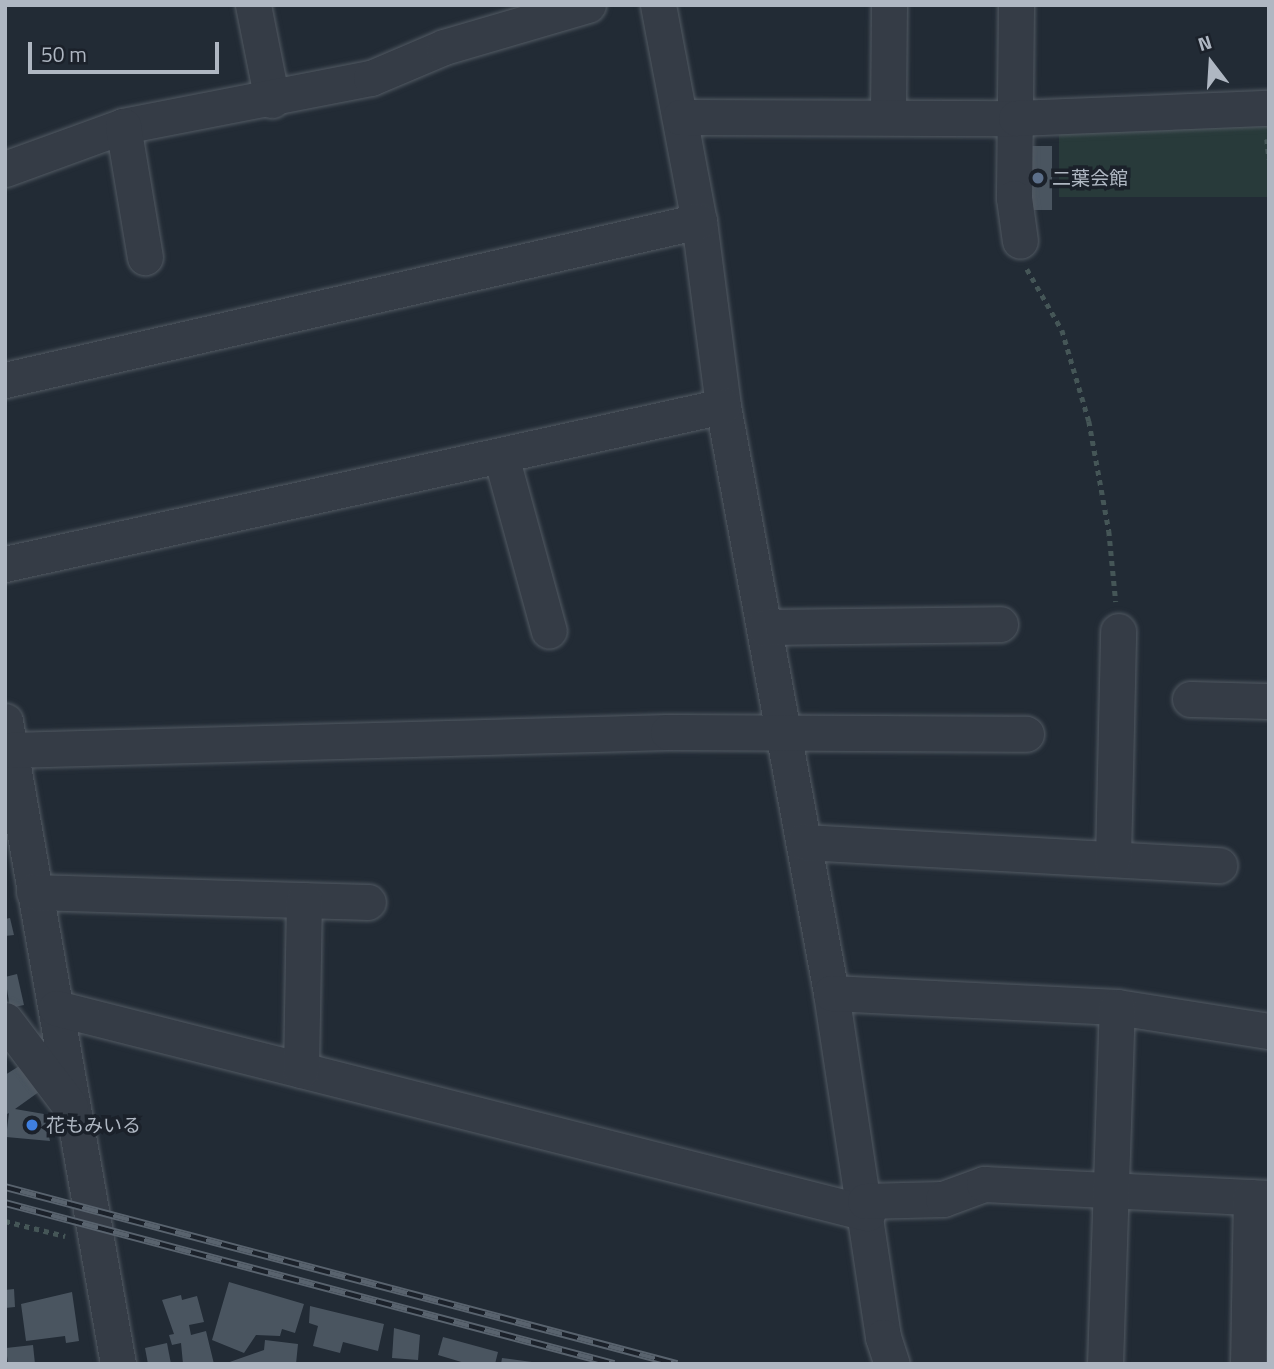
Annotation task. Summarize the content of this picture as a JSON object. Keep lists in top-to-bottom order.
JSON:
{
  "places": ["二葉会館", "花もみいる"],
  "scale_bar": "50 m",
  "north": "top"
}
